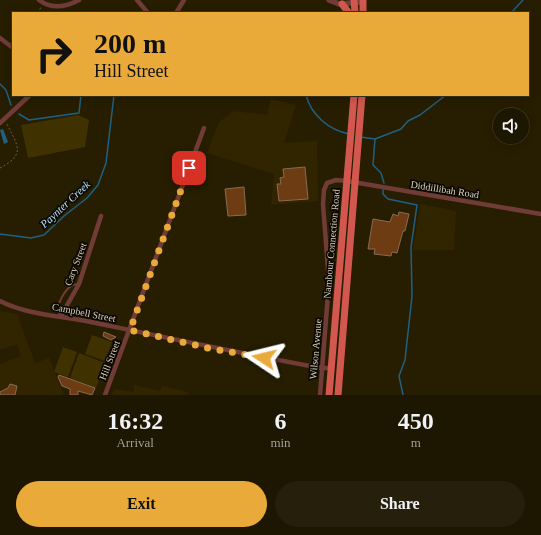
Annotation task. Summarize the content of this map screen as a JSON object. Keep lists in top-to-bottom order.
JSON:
{
  "streets": {
    "highway": ["Nambour Connection Road"],
    "street": [
      "Diddillibah Road",
      "Cary Street",
      "Campbell Street",
      "Wilson Avenue",
      "Hill Street"
    ]
  },
  "crossings": [
    ["Diddillibah Road", "Nambour Connection Road"],
    ["Diddillibah Road", "Wilson Avenue"],
    ["Nambour Connection Road", "Campbell Street"],
    ["Nambour Connection Road", "Wilson Avenue"],
    ["Cary Street", "Campbell Street"],
    ["Campbell Street", "Wilson Avenue"],
    ["Campbell Street", "Hill Street"]
  ],
  "water": ["Paynter Creek"],
  "page": {
    "turn": ["200 m", "Hill Street"],
    "eta": [
      "16:32",
      "Arrival",
      "6",
      "min",
      "450",
      "m"
    ],
    "buttons": ["Exit", "Share"]
  }
}
